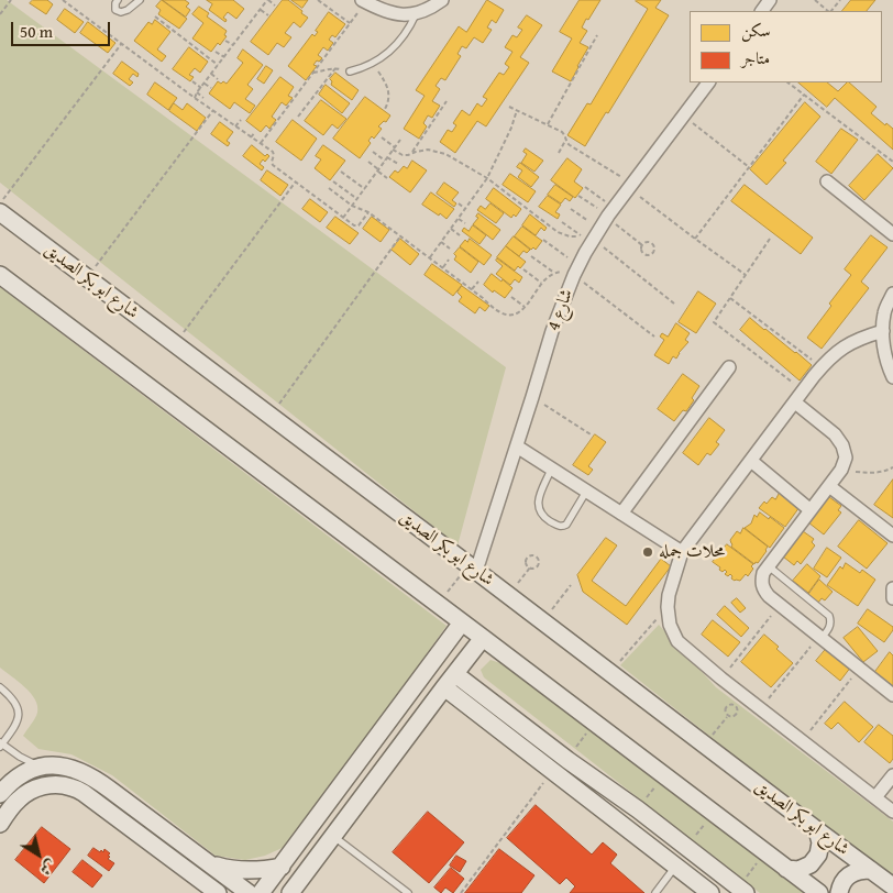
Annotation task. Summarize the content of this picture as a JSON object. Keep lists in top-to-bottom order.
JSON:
{
  "streets": {
    "main road": ["شارع ابو بكر الصديق"],
    "street": ["شارع 4"]
  },
  "crossings": [
    ["شارع ابو بكر الصديق", "شارع 4"]
  ],
  "places": ["محلات جمله"],
  "legend": ["سكن", "متاجر"],
  "scale_bar": "50 m",
  "north": "bottom right"
}
